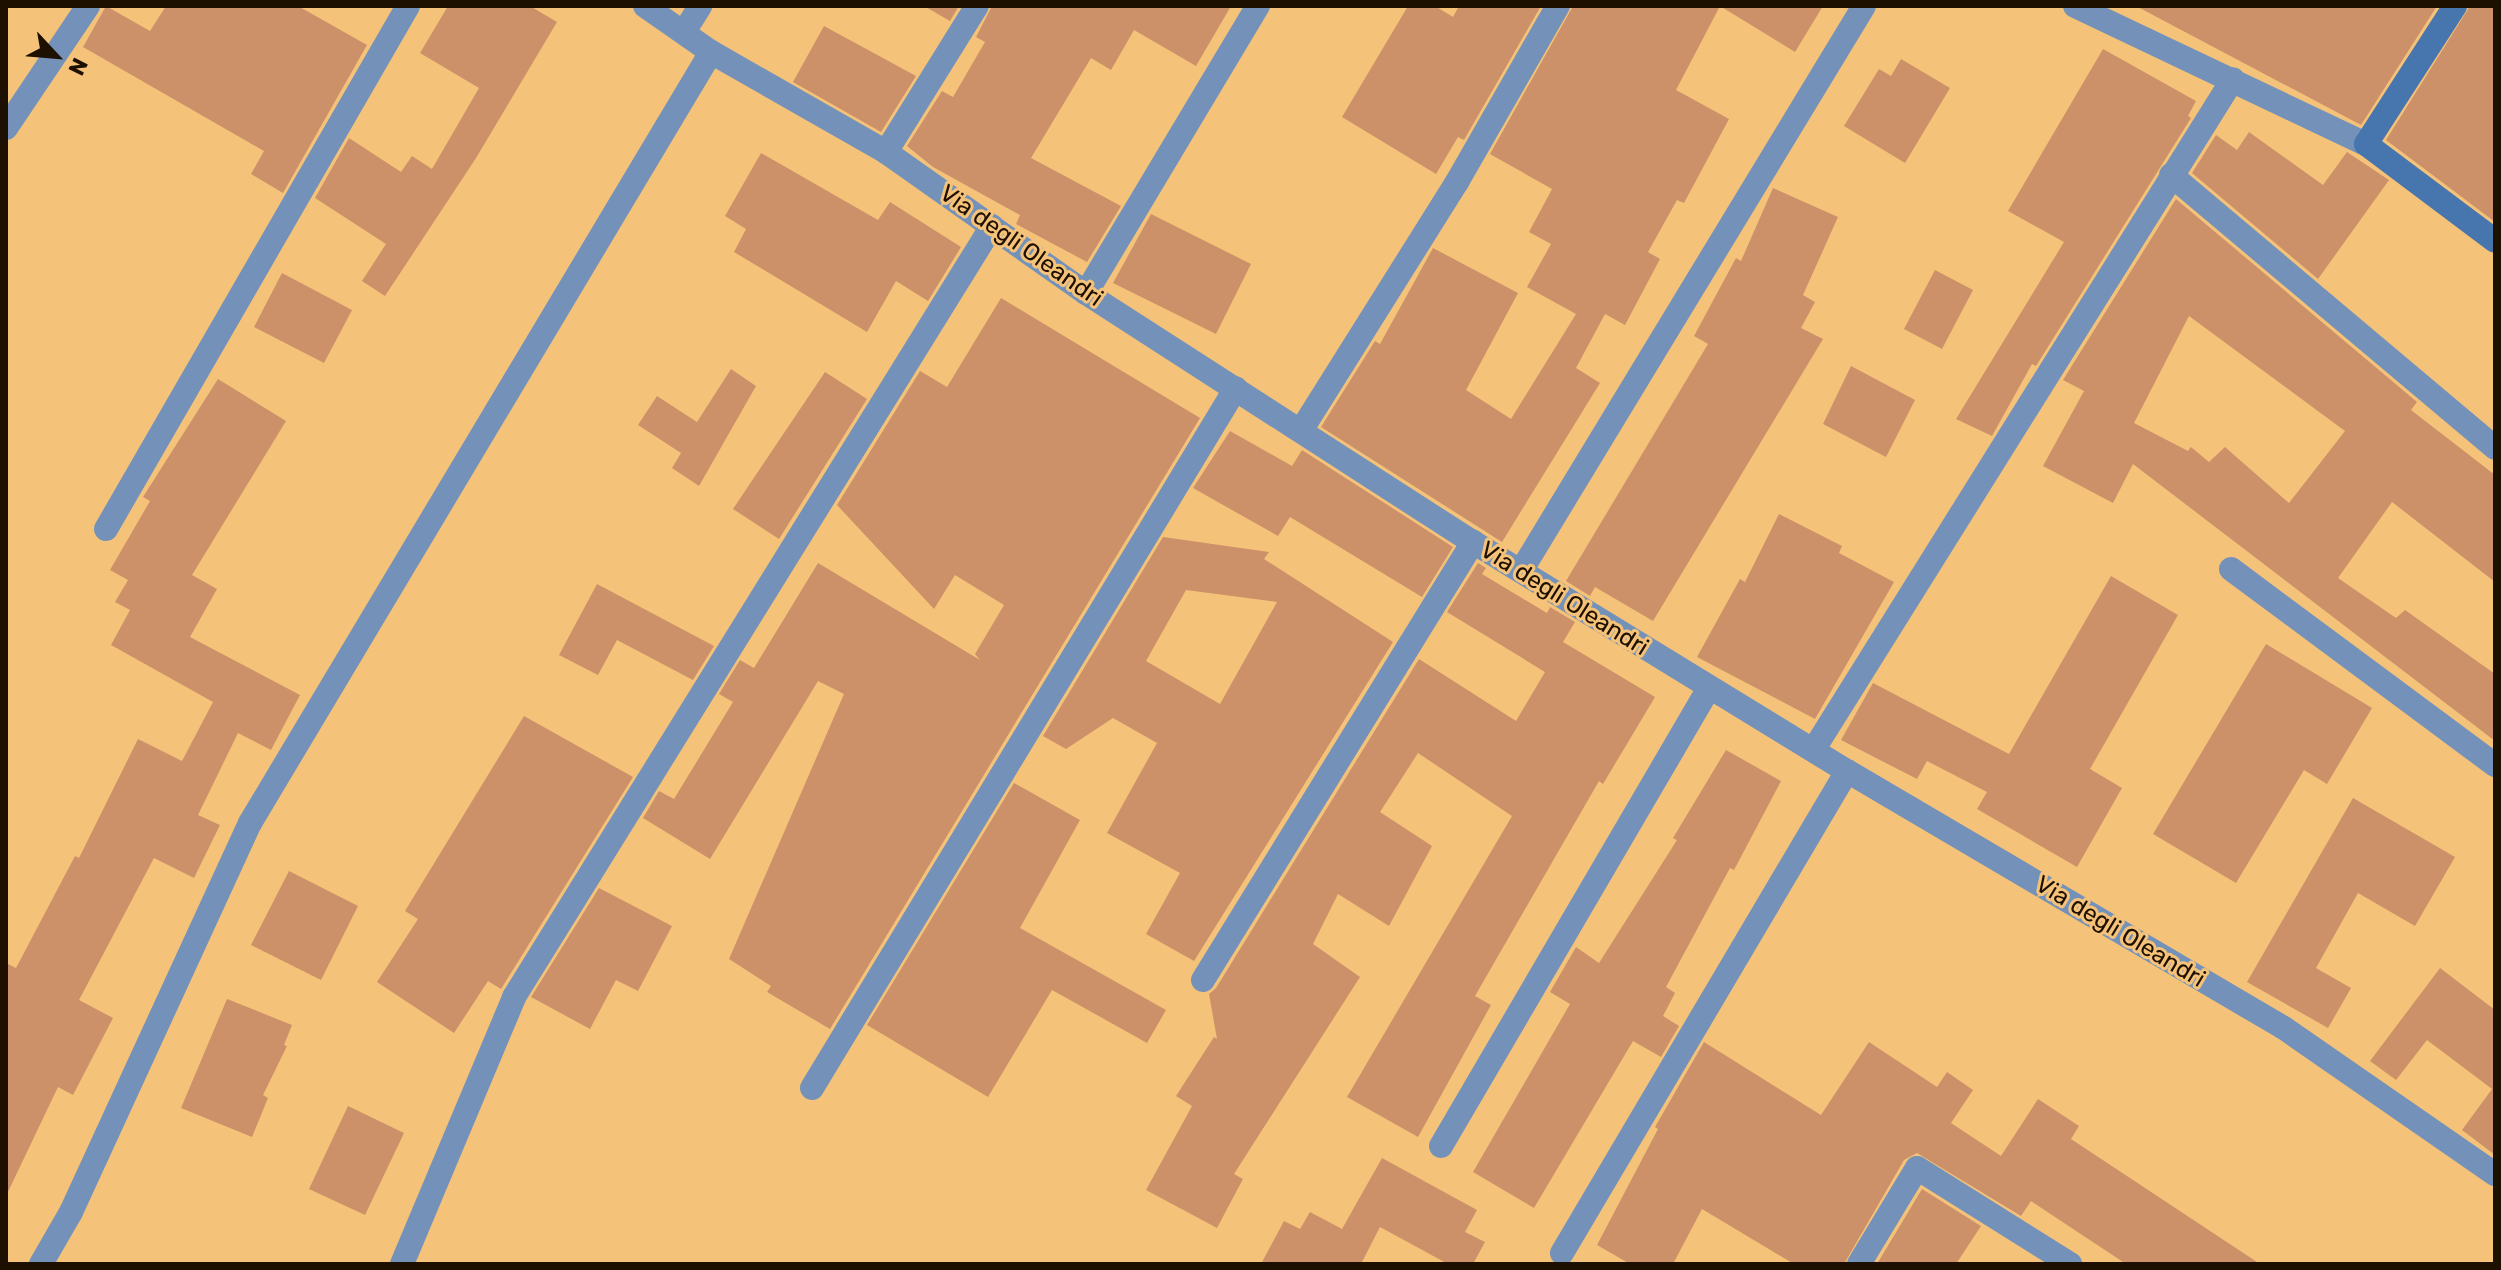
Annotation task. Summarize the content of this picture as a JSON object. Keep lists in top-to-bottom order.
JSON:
{
  "streets": {
    "street": ["Via degli Oleandri"]
  },
  "north": "bottom right"
}
